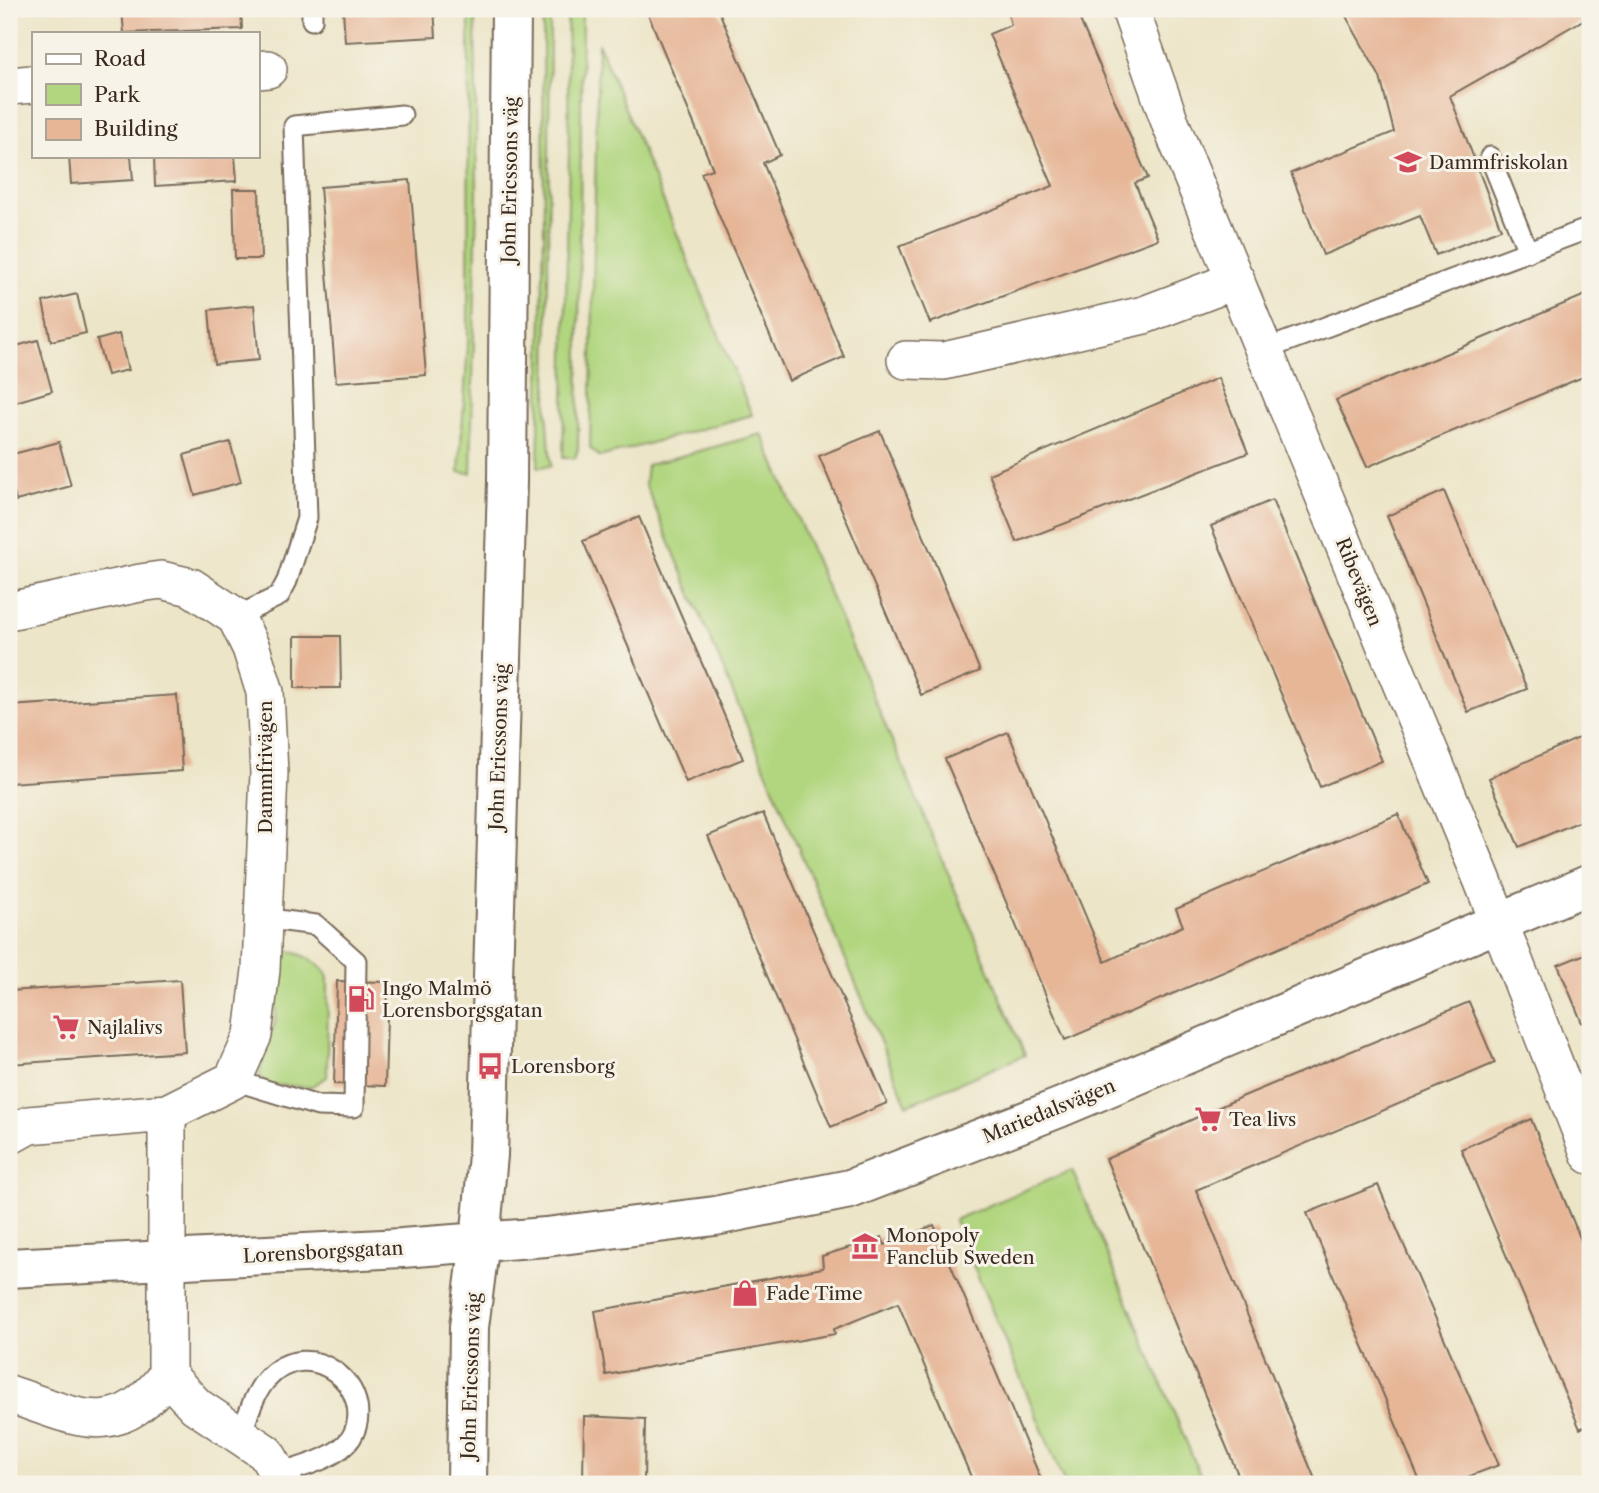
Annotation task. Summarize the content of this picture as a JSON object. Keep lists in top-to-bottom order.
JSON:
{
  "streets": {
    "main road": ["John Ericssons väg", "Mariedalsvägen", "Lorensborgsgatan"],
    "street": ["Ribevägen", "Dammfrivägen"]
  },
  "crossings": [
    ["John Ericssons väg", "Mariedalsvägen"],
    ["John Ericssons väg", "Lorensborgsgatan"],
    ["Ribevägen", "Mariedalsvägen"],
    ["Mariedalsvägen", "Lorensborgsgatan"]
  ],
  "places": {
    "school or university": ["Dammfriskolan"],
    "fuel station": ["Ingo Malmö Lorensborgsgatan"],
    "supermarket": ["Najlalivs", "Tea livs"],
    "bus stop": ["Lorensborg"],
    "museum": ["Monopoly Fanclub Sweden"],
    "shop": ["Fade Time"]
  },
  "legend": ["Road", "Park", "Building"]
}
